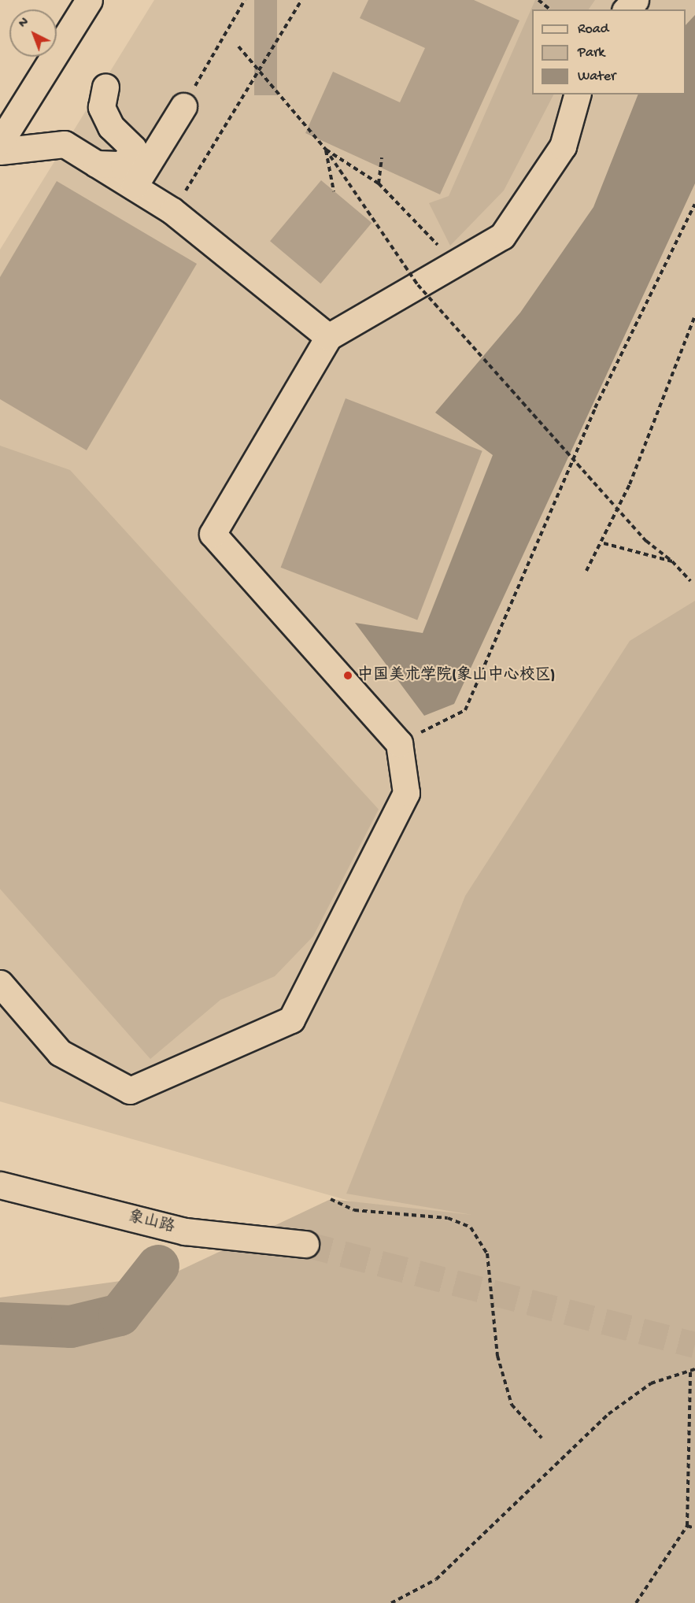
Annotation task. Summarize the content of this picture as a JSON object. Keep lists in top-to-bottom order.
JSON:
{
  "streets": {
    "street": ["象山路"]
  },
  "places": ["中国美术学院(象山中心校区)"],
  "legend": ["Road", "Park", "Water"],
  "north": "top left"
}
